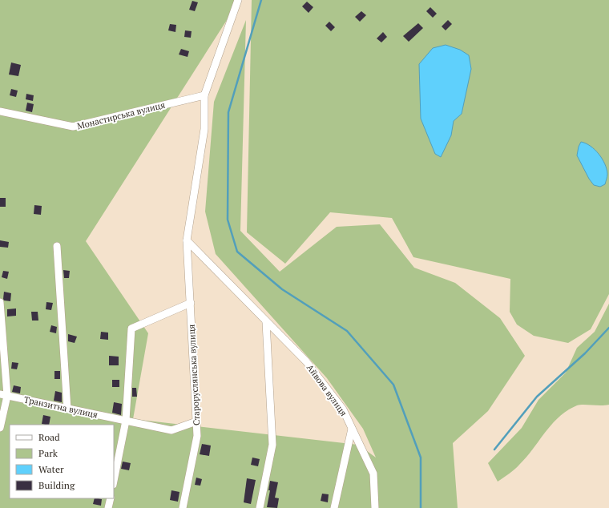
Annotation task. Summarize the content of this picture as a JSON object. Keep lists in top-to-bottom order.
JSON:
{
  "streets": {
    "street": [
      "Монастирська вулиця",
      "Староруслянська вулиця",
      "Айвова вулиця",
      "Транзитна вулиця"
    ]
  },
  "crossings": [
    ["Монастирська вулиця", "Староруслянська вулиця"],
    ["Староруслянська вулиця", "Транзитна вулиця"]
  ],
  "legend": [
    "Road",
    "Park",
    "Water",
    "Building"
  ]
}
